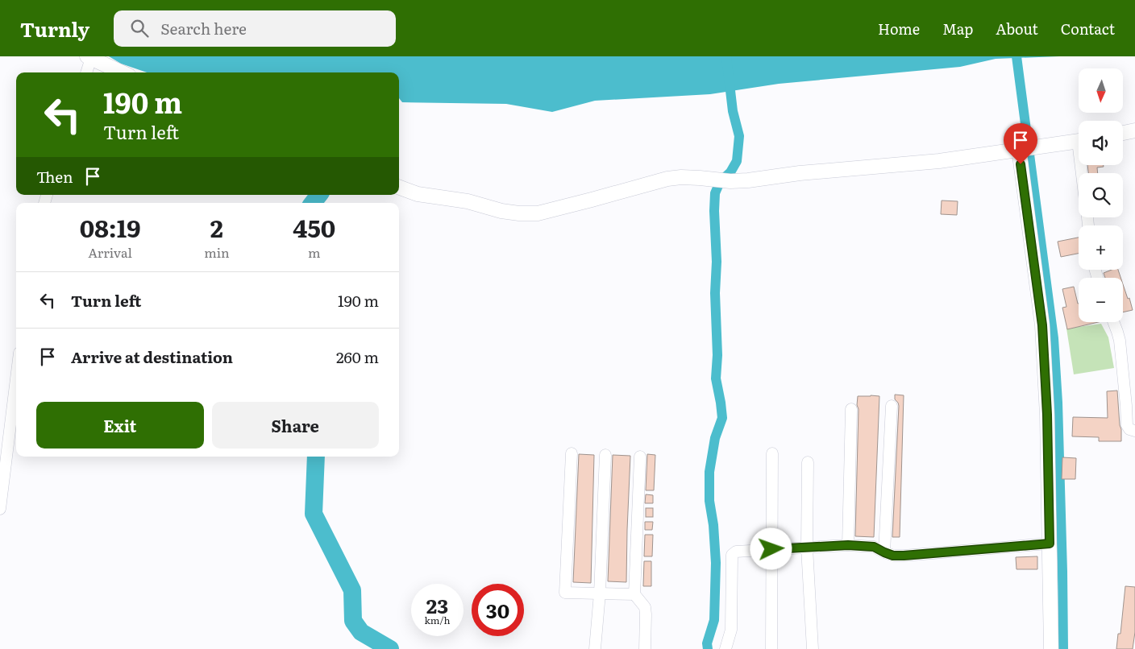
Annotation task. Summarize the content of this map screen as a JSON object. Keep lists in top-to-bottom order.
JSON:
{
  "north": "bottom",
  "page": {
    "header": "Turnly",
    "search": "Search here",
    "nav": [
      "Home",
      "Map",
      "About",
      "Contact"
    ],
    "map_buttons": ["+", "−"],
    "turn": ["190 m", "Turn left"],
    "then": "Then",
    "eta": [
      "08:19",
      "Arrival",
      "2",
      "min",
      "450",
      "m"
    ],
    "list": [
      {
        "name": "Turn left",
        "value": "190 m"
      },
      {
        "name": "Arrive at destination",
        "value": "260 m"
      }
    ],
    "buttons": ["Exit", "Share"],
    "speed": "23 km/h",
    "limit": "30"
  }
}
